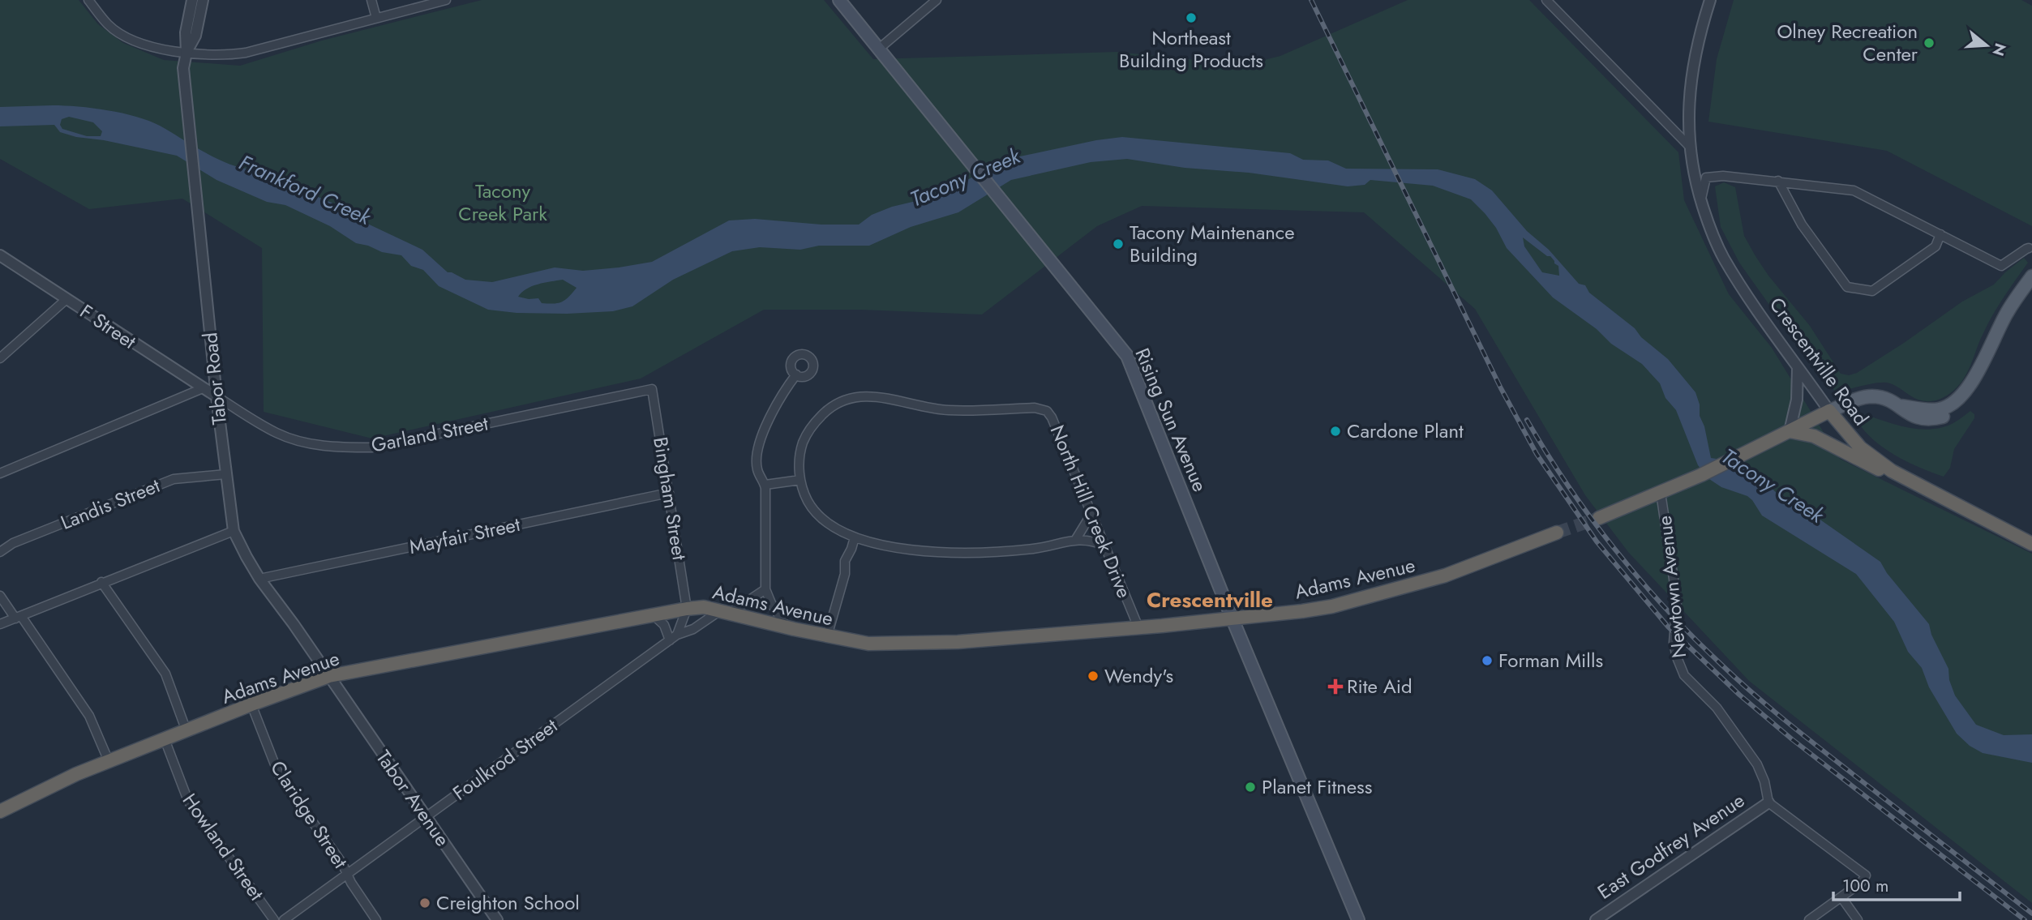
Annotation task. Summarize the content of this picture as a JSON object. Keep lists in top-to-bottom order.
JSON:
{
  "streets": {
    "highway": ["Crescentville Road", "Adams Avenue"],
    "main road": ["Rising Sun Avenue"],
    "street": [
      "F Street",
      "Tabor Road",
      "Garland Street",
      "Bingham Street",
      "Landis Street",
      "North Hill Creek Drive",
      "Mayfair Street",
      "Newtown Avenue",
      "Foulkrod Street",
      "Tabor Avenue",
      "Claridge Street",
      "East Godfrey Avenue",
      "Howland Street"
    ]
  },
  "crossings": [
    ["F Street", "Tabor Road"],
    ["F Street", "Garland Street"],
    ["Tabor Road", "Garland Street"],
    ["Tabor Road", "Landis Street"],
    ["Tabor Road", "Mayfair Street"],
    ["Tabor Road", "Adams Avenue"],
    ["Tabor Road", "Tabor Avenue"],
    ["Rising Sun Avenue", "Adams Avenue"],
    ["Garland Street", "Bingham Street"],
    ["Bingham Street", "Mayfair Street"],
    ["Bingham Street", "Adams Avenue"],
    ["North Hill Creek Drive", "Adams Avenue"],
    ["Adams Avenue", "Foulkrod Street"],
    ["Adams Avenue", "Tabor Avenue"],
    ["Adams Avenue", "Claridge Street"],
    ["Adams Avenue", "Howland Street"],
    ["Newtown Avenue", "East Godfrey Avenue"],
    ["Foulkrod Street", "Tabor Avenue"],
    ["Foulkrod Street", "Claridge Street"]
  ],
  "districts": ["Crescentville"],
  "water": ["Tacony Creek", "Frankford Creek"],
  "parks": ["Tacony Creek Park"],
  "places": {
    "other": [
      "Northeast Building Products",
      "Olney Recreation Center",
      "Tacony Maintenance Building",
      "Cardone Plant",
      "Forman Mills",
      "Wendy's",
      "Planet Fitness",
      "Creighton School"
    ],
    "health": ["Rite Aid"]
  },
  "scale_bar": "100 m",
  "north": "right"
}
